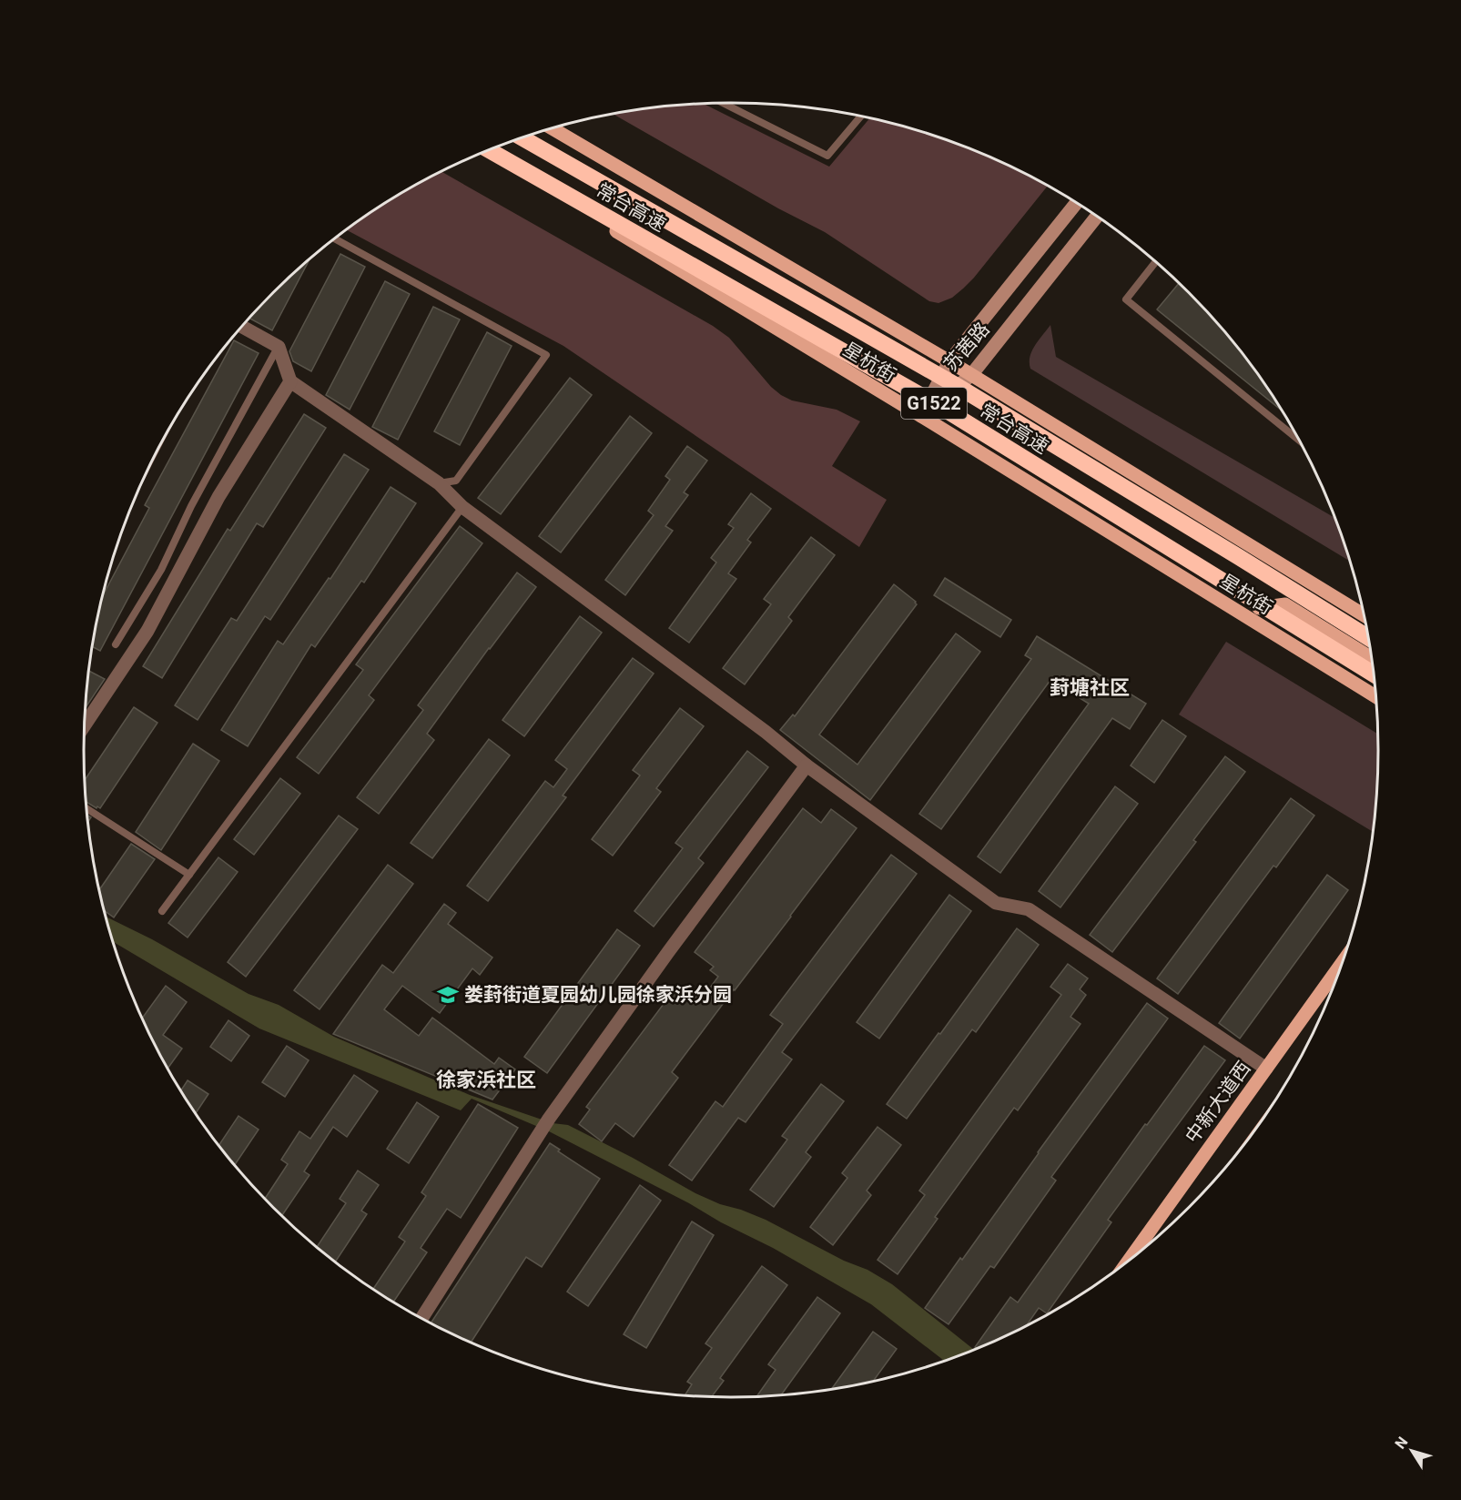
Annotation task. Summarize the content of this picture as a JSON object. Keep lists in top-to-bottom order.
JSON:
{
  "streets": {
    "highway": ["常台高速", "G1522"],
    "main road": ["苏茜路", "星杭街", "中新大道西"]
  },
  "crossings": [
    ["苏茜路", "星杭街"]
  ],
  "districts": ["葑塘社区", "徐家浜社区"],
  "places": {
    "school or university": ["娄葑街道夏园幼儿园徐家浜分园"]
  },
  "north": "top left"
}
